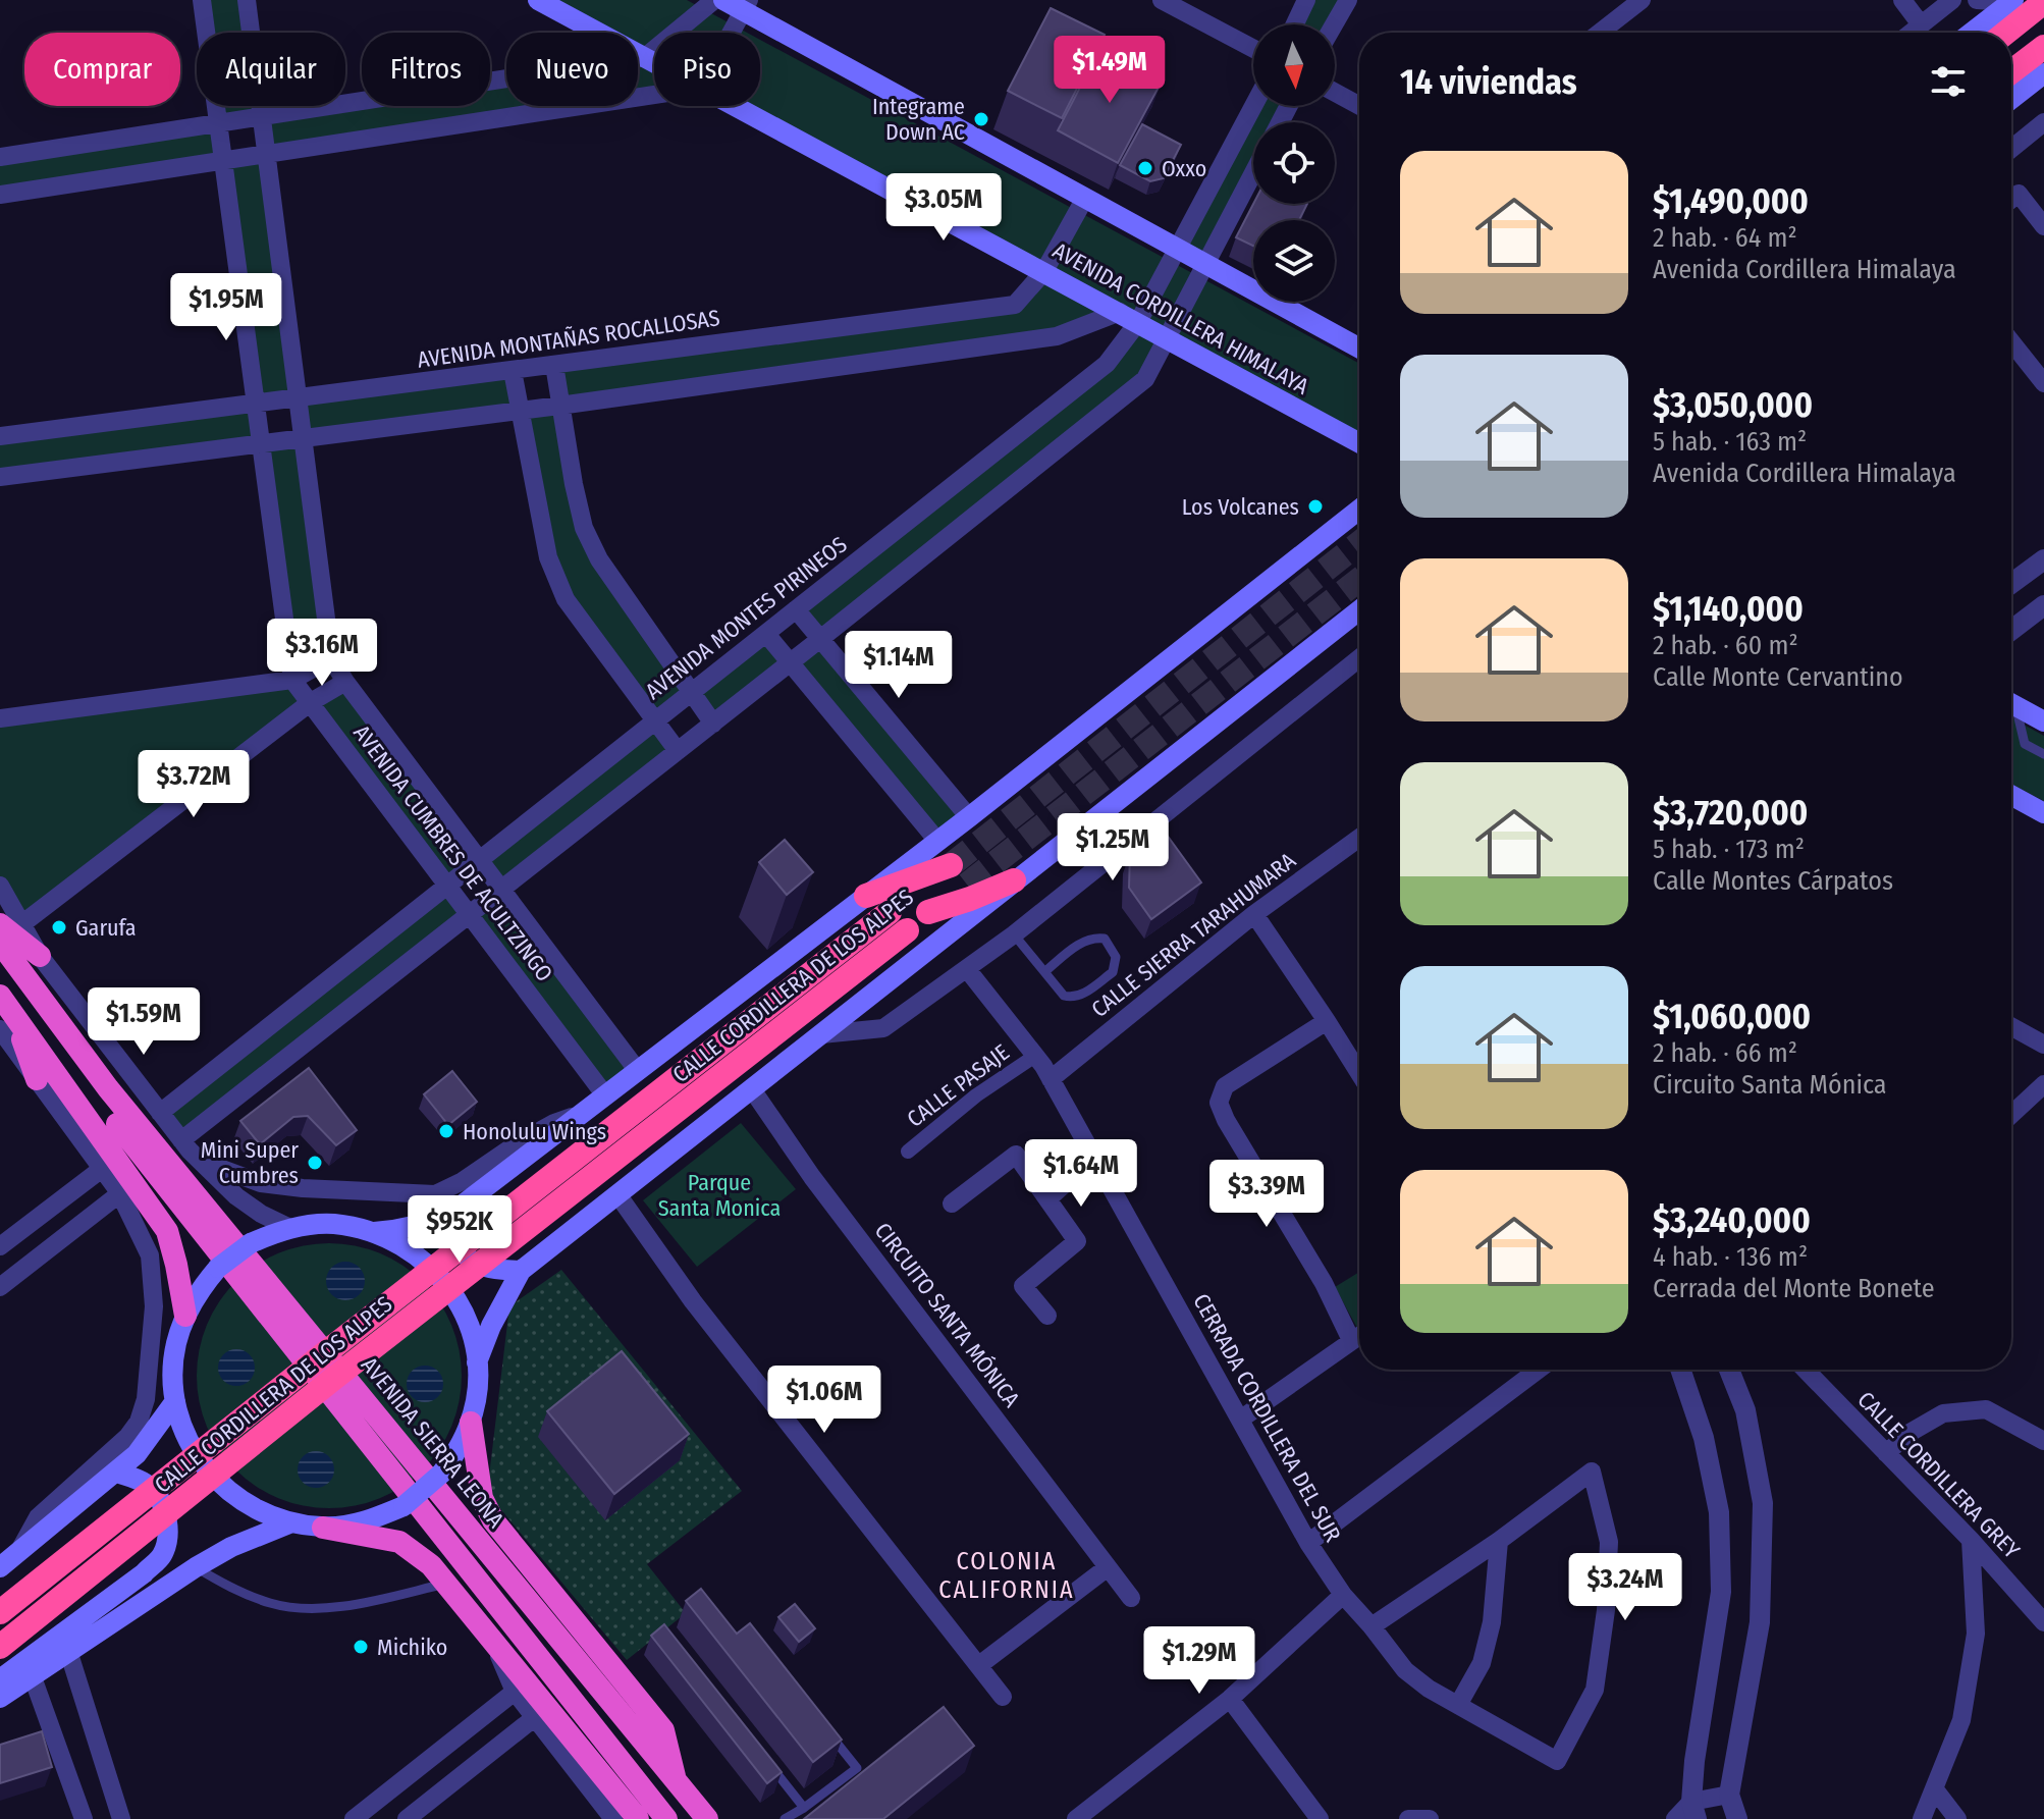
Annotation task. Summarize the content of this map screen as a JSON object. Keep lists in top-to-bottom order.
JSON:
{
  "streets": {
    "highway": ["CALLE CORDILLERA DE LOS ALPES", "AVENIDA SIERRA LEONA"],
    "main road": ["AVENIDA CORDILLERA HIMALAYA"],
    "street": [
      "AVENIDA MONTAÑAS ROCALLOSAS",
      "AVENIDA MONTES PIRINEOS",
      "AVENIDA CUMBRES DE ACULTZINGO",
      "CALLE SIERRA TARAHUMARA",
      "CALLE PASAJE",
      "CIRCUITO SANTA MÓNICA",
      "CERRADA CORDILLERA DEL SUR",
      "CALLE CORDILLERA GREY"
    ]
  },
  "crossings": [
    ["AVENIDA CORDILLERA HIMALAYA", "AVENIDA MONTAÑAS ROCALLOSAS"],
    ["AVENIDA CORDILLERA HIMALAYA", "AVENIDA MONTES PIRINEOS"],
    ["AVENIDA MONTAÑAS ROCALLOSAS", "AVENIDA CUMBRES DE ACULTZINGO"],
    ["AVENIDA MONTES PIRINEOS", "AVENIDA CUMBRES DE ACULTZINGO"],
    ["AVENIDA CUMBRES DE ACULTZINGO", "CALLE CORDILLERA DE LOS ALPES"],
    ["CALLE SIERRA TARAHUMARA", "CERRADA CORDILLERA DEL SUR"],
    ["CALLE PASAJE", "CERRADA CORDILLERA DEL SUR"]
  ],
  "districts": ["COLONIA CALIFORNIA"],
  "parks": ["Parque Santa Monica"],
  "places": [
    "Integrame Down AC",
    "Oxxo",
    "Los Volcanes",
    "Garufa",
    "Honolulu Wings",
    "Mini Super Cumbres",
    "Michiko"
  ],
  "north": "bottom",
  "page": {
    "chip": [
      "Comprar",
      "Alquilar",
      "Filtros",
      "Nuevo",
      "Piso"
    ],
    "heading": "14 viviendas",
    "price": [
      "$1.49M",
      "$3.05M",
      "$1.95M",
      "$3.16M",
      "$1.14M",
      "$3.72M",
      "$1.25M",
      "$1.59M",
      "$1.64M",
      "$3.39M",
      "$952K",
      "$1.06M",
      "$3.24M",
      "$1.29M"
    ],
    "list": [
      {
        "name": "$1,490,000",
        "note": "2 hab. · 64 m² · Avenida Cordillera Himalaya"
      },
      {
        "name": "$3,050,000",
        "note": "5 hab. · 163 m² · Avenida Cordillera Himalaya"
      },
      {
        "name": "$1,140,000",
        "note": "2 hab. · 60 m² · Calle Monte Cervantino"
      },
      {
        "name": "$3,720,000",
        "note": "5 hab. · 173 m² · Calle Montes Cárpatos"
      },
      {
        "name": "$1,060,000",
        "note": "2 hab. · 66 m² · Circuito Santa Mónica"
      },
      {
        "name": "$3,240,000",
        "note": "4 hab. · 136 m² · Cerrada del Monte Bonete"
      }
    ]
  }
}
